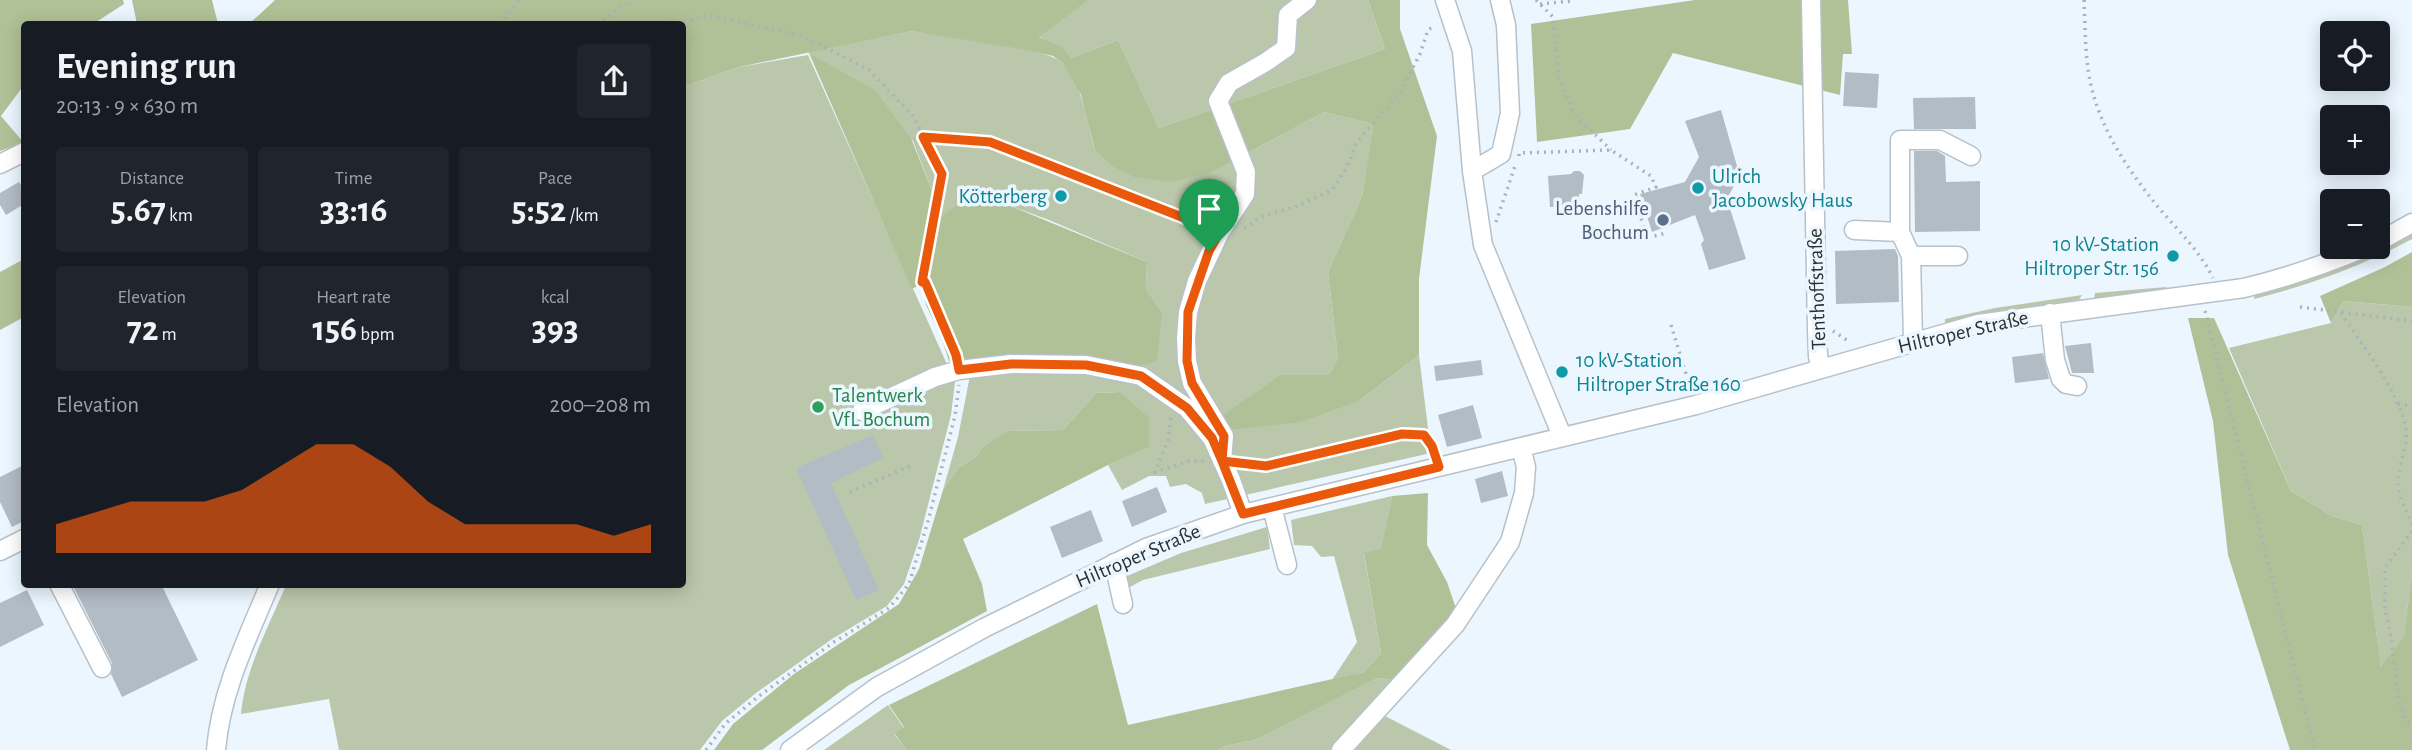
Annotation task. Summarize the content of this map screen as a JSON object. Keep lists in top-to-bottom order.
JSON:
{
  "streets": {
    "street": ["Tenthoffstraße", "Hiltroper Straße"]
  },
  "crossings": [
    ["Tenthoffstraße", "Hiltroper Straße"]
  ],
  "places": [
    "Ulrich Jacobowsky Haus",
    "Kötterberg",
    "Lebenshilfe Bochum",
    "10 kV-Station Hiltroper Str. 156",
    "10 kV-Station Hiltroper Straße 160",
    "Talentwerk VfL Bochum"
  ],
  "page": {
    "map_buttons": ["+", "−"],
    "heading": ["Evening run", "20:13 · 9 × 630 m"],
    "stats": [
      ["Distance", "5.67 km"],
      ["Time", "33:16"],
      ["Pace", "5:52 /km"],
      ["Elevation", "72 m"],
      ["Heart rate", "156 bpm"],
      ["kcal", "393"]
    ],
    "chart": ["Elevation", "200–208 m"]
  }
}
